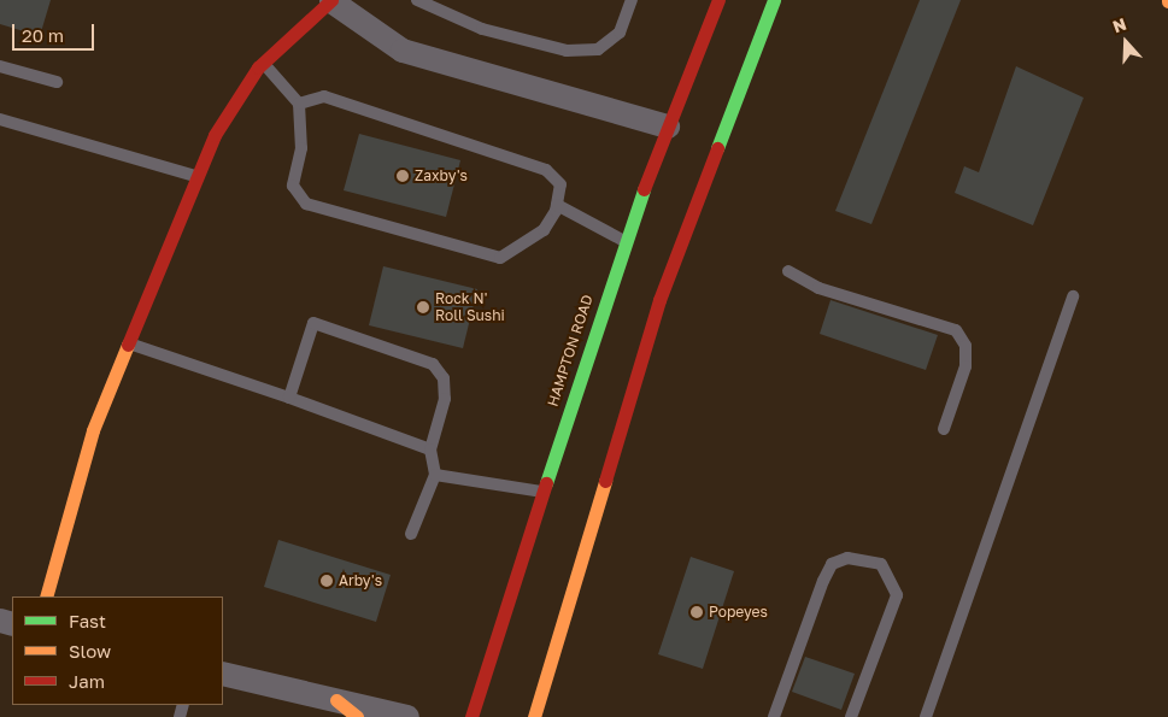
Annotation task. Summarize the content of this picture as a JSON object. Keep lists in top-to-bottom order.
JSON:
{
  "streets": {
    "main road": ["HAMPTON ROAD"]
  },
  "places": [
    "Zaxby's",
    "Rock N' Roll Sushi",
    "Arby's",
    "Popeyes"
  ],
  "legend": ["Fast", "Slow", "Jam"],
  "scale_bar": "20 m",
  "north": "top"
}
